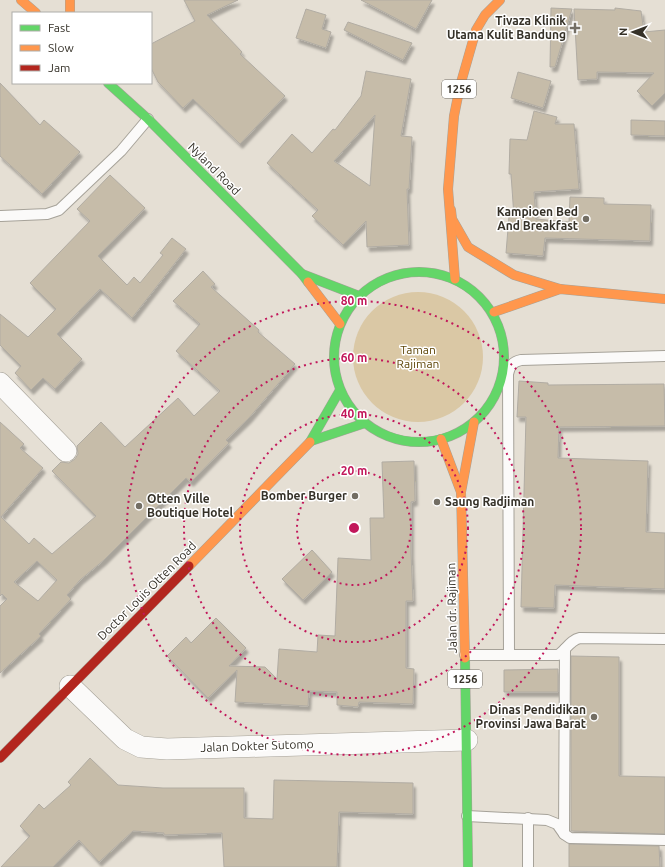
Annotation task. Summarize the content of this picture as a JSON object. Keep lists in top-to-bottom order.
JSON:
{
  "streets": {
    "main road": [
      "1256",
      "Nyland Road",
      "Doctor Louis Otten Road",
      "Jalan dr. Rajiman"
    ],
    "street": ["Jalan Dokter Sutomo"]
  },
  "crossings": [
    ["Doctor Louis Otten Road", "Jalan Dokter Sutomo"],
    ["Jalan dr. Rajiman", "Jalan Dokter Sutomo"]
  ],
  "parks": ["Taman Rajiman"],
  "places": {
    "health": ["Tivaza Klinik Utama Kulit Bandung"],
    "other": [
      "Kampioen Bed And Breakfast",
      "Bomber Burger",
      "Saung Radjiman",
      "Otten Ville Boutique Hotel",
      "Dinas Pendidikan Provinsi Jawa Barat"
    ]
  },
  "legend": ["Fast", "Slow", "Jam"],
  "north": "left",
  "rings": [
    "80 m",
    "60 m",
    "40 m",
    "20 m"
  ]
}
